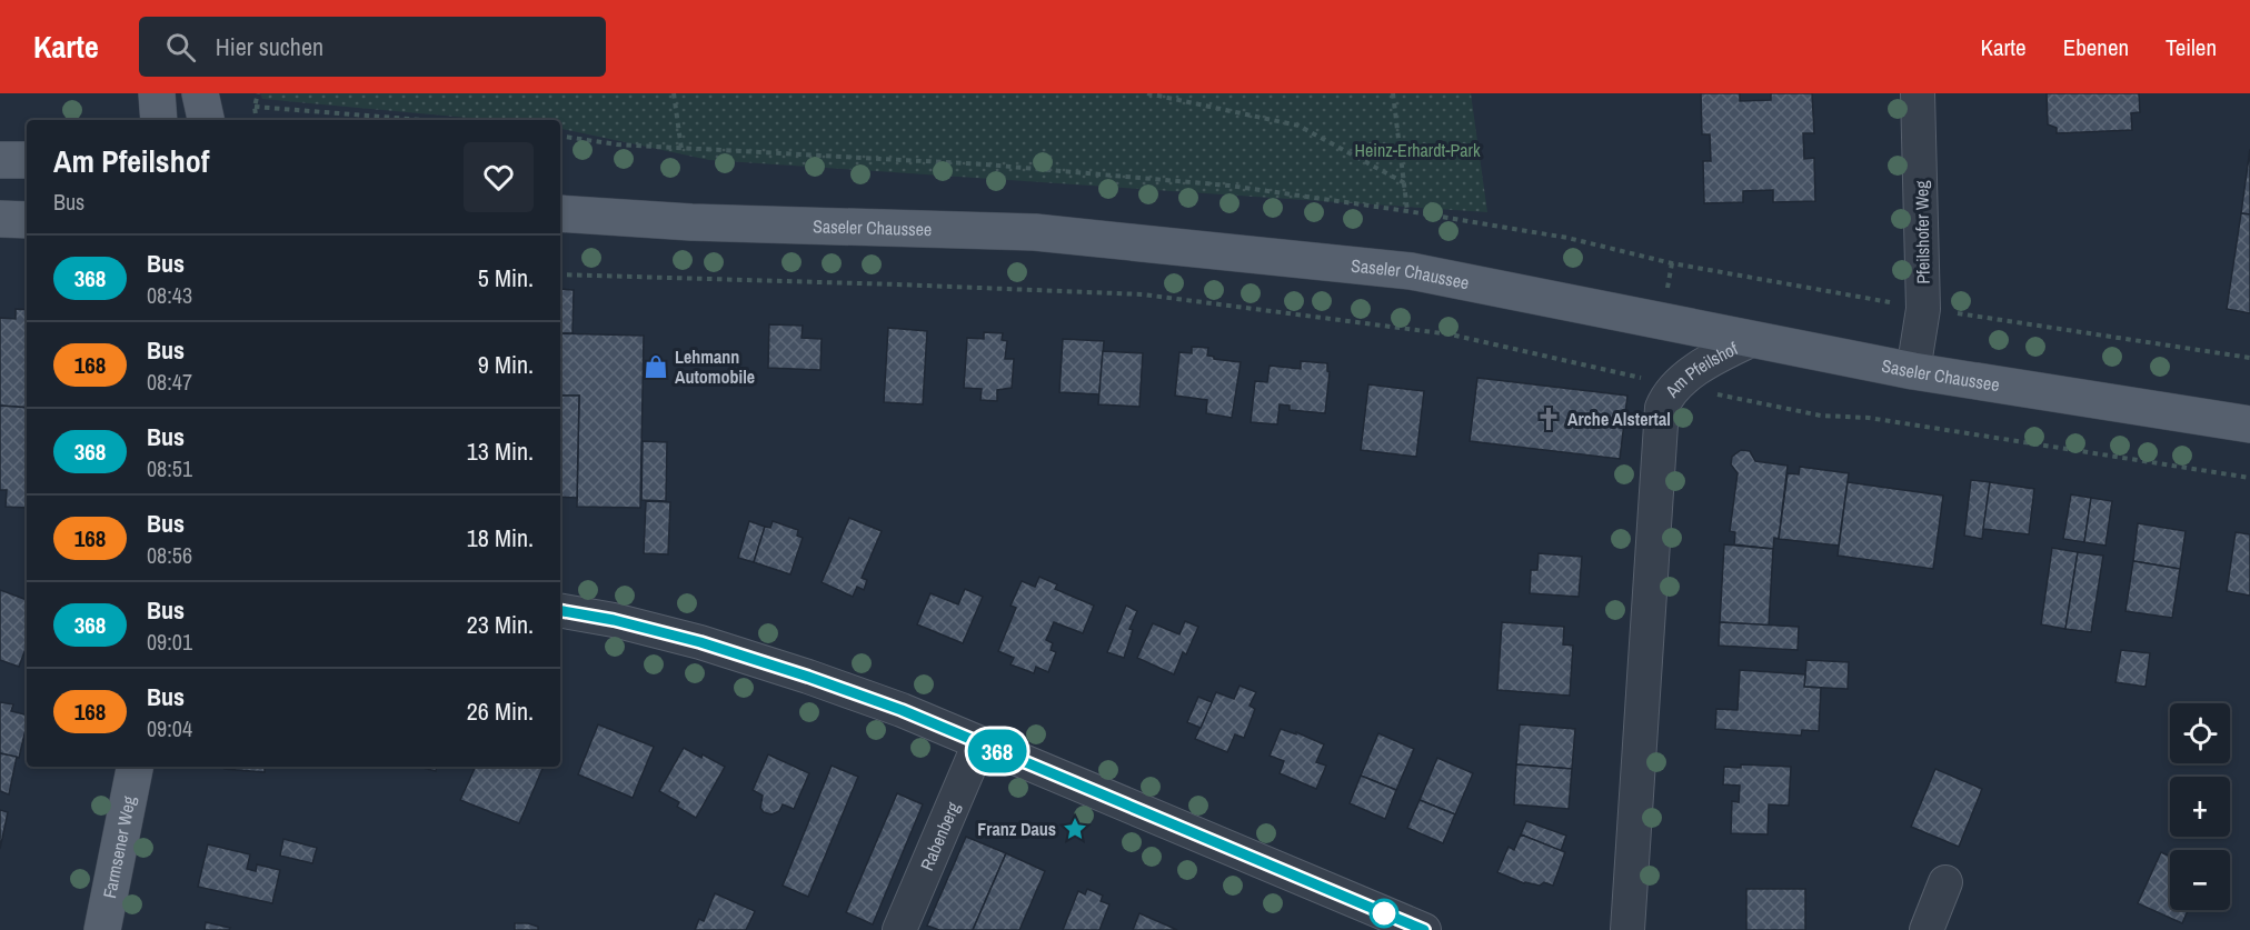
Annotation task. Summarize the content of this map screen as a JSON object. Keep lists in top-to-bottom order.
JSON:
{
  "streets": {
    "main road": ["Saseler Chaussee", "Farmsener Weg"],
    "street": ["Pfeilshofer Weg", "Am Pfeilshof", "Rabenberg"]
  },
  "crossings": [
    ["Saseler Chaussee", "Pfeilshofer Weg"],
    ["Saseler Chaussee", "Am Pfeilshof"]
  ],
  "parks": ["Heinz-Erhardt-Park"],
  "places": {
    "shop": ["Lehmann Automobile"],
    "church": ["Arche Alstertal"],
    "place": ["Franz Daus"]
  },
  "lines": ["bus line 368"],
  "page": {
    "header": "Karte",
    "search": "Hier suchen",
    "nav": ["Karte", "Ebenen", "Teilen"],
    "on_map": "368",
    "heading": ["Am Pfeilshof", "Bus"],
    "list": [
      {
        "mark": "368",
        "name": "Bus",
        "note": "08:43",
        "value": "5 Min."
      },
      {
        "mark": "168",
        "name": "Bus",
        "note": "08:47",
        "value": "9 Min."
      },
      {
        "mark": "368",
        "name": "Bus",
        "note": "08:51",
        "value": "13 Min."
      },
      {
        "mark": "168",
        "name": "Bus",
        "note": "08:56",
        "value": "18 Min."
      },
      {
        "mark": "368",
        "name": "Bus",
        "note": "09:01",
        "value": "23 Min."
      },
      {
        "mark": "168",
        "name": "Bus",
        "note": "09:04",
        "value": "26 Min."
      }
    ],
    "map_buttons": ["+", "−"]
  }
}
